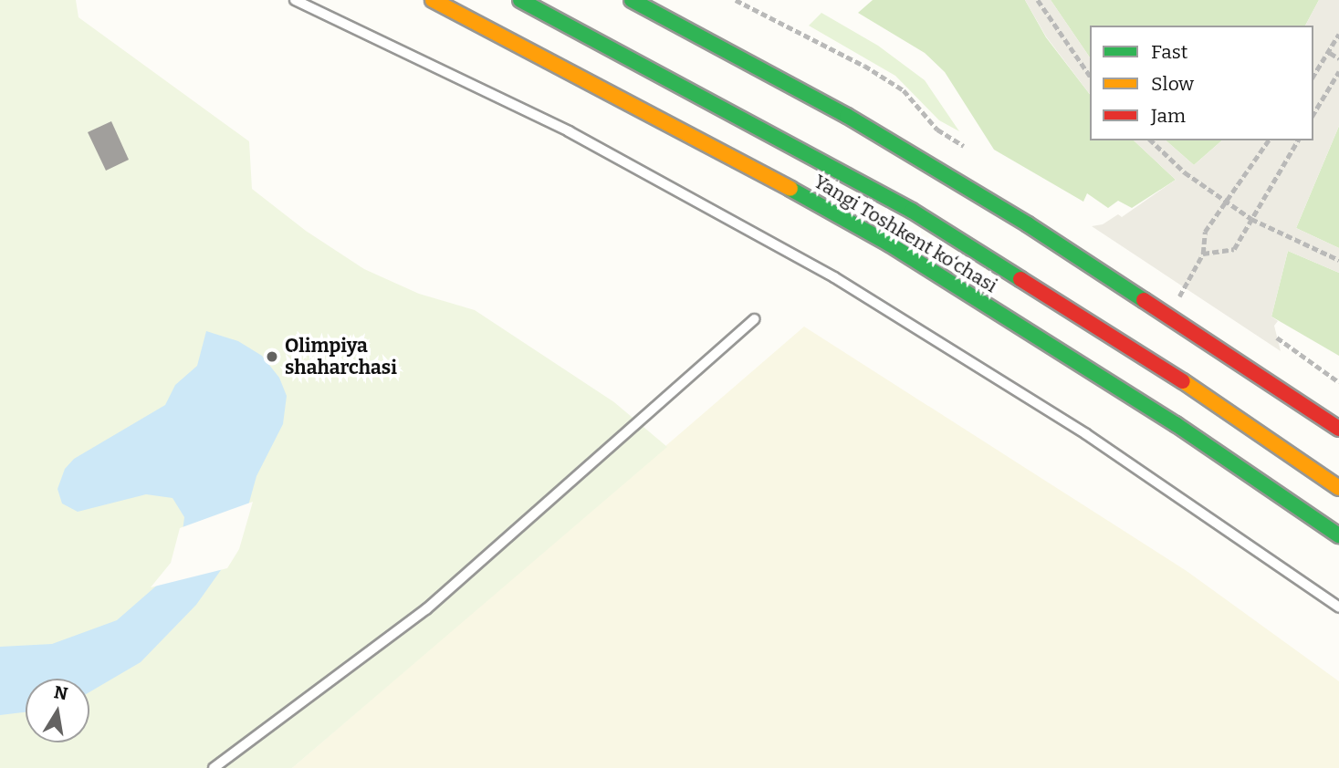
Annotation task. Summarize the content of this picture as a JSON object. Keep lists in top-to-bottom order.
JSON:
{
  "streets": {
    "main road": ["Yangi Toshkent ko‘chasi"]
  },
  "places": ["Olimpiya shaharchasi"],
  "legend": ["Fast", "Slow", "Jam"],
  "north": "top"
}
